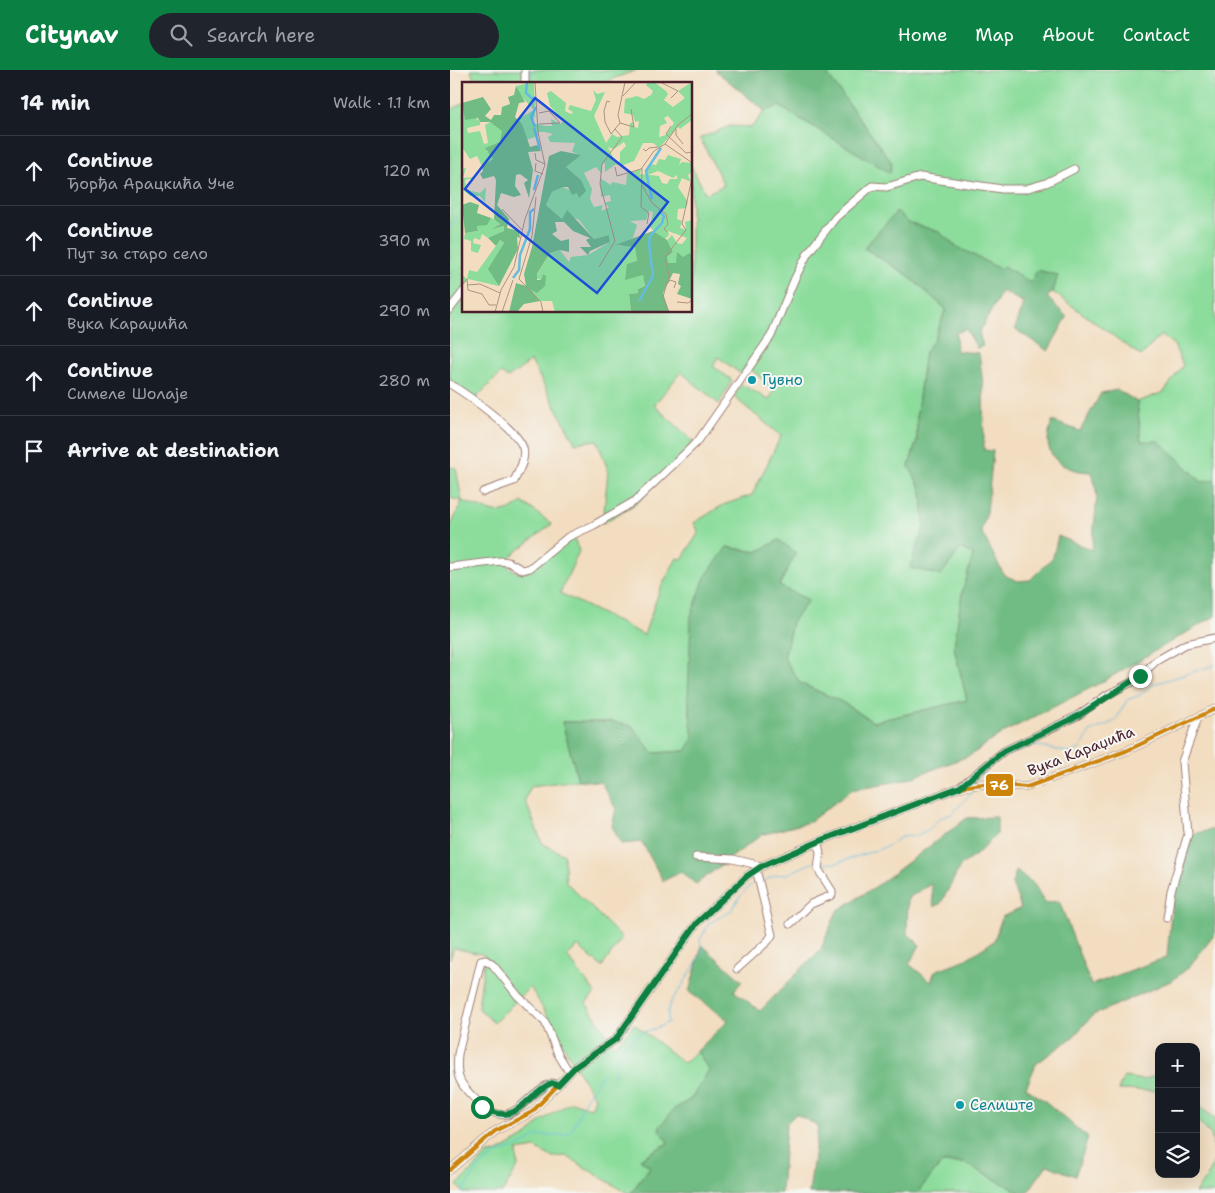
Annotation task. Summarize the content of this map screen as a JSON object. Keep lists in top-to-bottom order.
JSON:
{
  "streets": {
    "street": ["Вука Караџића"]
  },
  "places": ["Гувно", "Селиште"],
  "lines": ["transit line 76"],
  "page": {
    "header": "Citynav",
    "search": "Search here",
    "nav": [
      "Home",
      "Map",
      "About",
      "Contact"
    ],
    "heading": ["14 min", "Walk · 1.1 km"],
    "list": [
      ["Continue", "Ђорђа Арацкића Уче", "120 m"],
      ["Continue", "Пут за старо село", "390 m"],
      ["Continue", "Вука Караџића", "290 m"],
      ["Continue", "Симеле Шолаје", "280 m"],
      "Arrive at destination"
    ],
    "map_buttons": ["+", "−"]
  }
}
